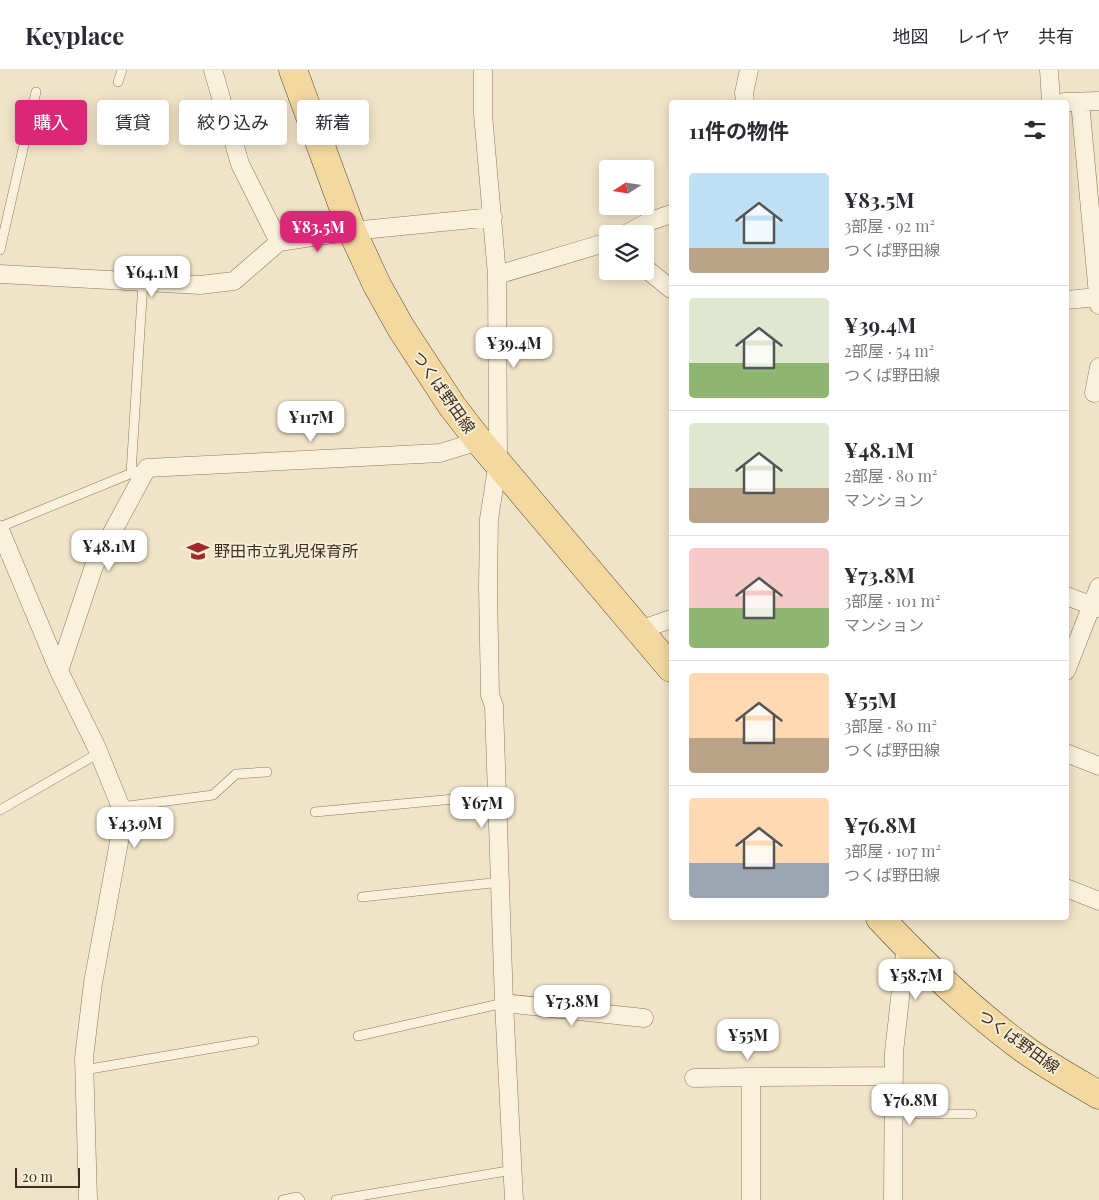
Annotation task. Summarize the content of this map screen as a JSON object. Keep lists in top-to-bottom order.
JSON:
{
  "streets": {
    "main road": ["つくば野田線"]
  },
  "places": {
    "school or university": ["野田市立乳児保育所"]
  },
  "scale_bar": "20 m",
  "north": "left",
  "page": {
    "header": "Keyplace",
    "nav": ["地図", "レイヤ", "共有"],
    "chip": [
      "購入",
      "賃貸",
      "絞り込み",
      "新着"
    ],
    "heading": "11件の物件",
    "list": [
      {
        "name": "¥83.5M",
        "note": "3部屋 · 92 m² · つくば野田線"
      },
      {
        "name": "¥39.4M",
        "note": "2部屋 · 54 m² · つくば野田線"
      },
      {
        "name": "¥48.1M",
        "note": "2部屋 · 80 m² · マンション"
      },
      {
        "name": "¥73.8M",
        "note": "3部屋 · 101 m² · マンション"
      },
      {
        "name": "¥55M",
        "note": "3部屋 · 80 m² · つくば野田線"
      },
      {
        "name": "¥76.8M",
        "note": "3部屋 · 107 m² · つくば野田線"
      }
    ],
    "price": [
      "¥83.5M",
      "¥64.1M",
      "¥39.4M",
      "¥117M",
      "¥48.1M",
      "¥67M",
      "¥43.9M",
      "¥58.7M",
      "¥73.8M",
      "¥55M",
      "¥76.8M"
    ],
    "scale": "20 m"
  }
}
